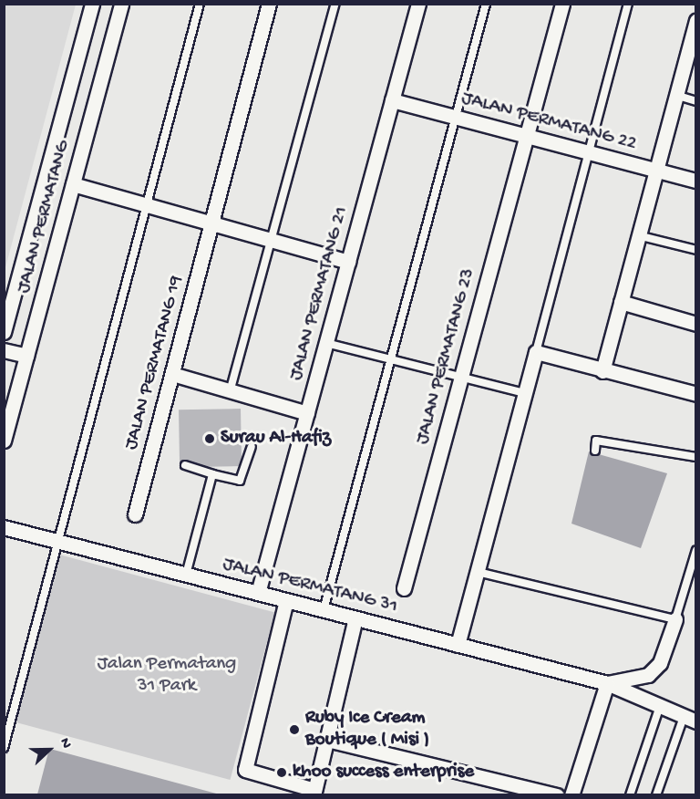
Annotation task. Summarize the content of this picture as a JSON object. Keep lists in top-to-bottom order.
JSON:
{
  "streets": {
    "street": [
      "JALAN PERMATANG 22",
      "JALAN PERMATANG",
      "JALAN PERMATANG 21",
      "JALAN PERMATANG 23",
      "JALAN PERMATANG 19",
      "JALAN PERMATANG 31"
    ]
  },
  "crossings": [
    ["JALAN PERMATANG 22", "JALAN PERMATANG 21"],
    ["JALAN PERMATANG 22", "JALAN PERMATANG 23"],
    ["JALAN PERMATANG 21", "JALAN PERMATANG 31"]
  ],
  "parks": ["Jalan Permatang 31 Park"],
  "places": ["Surau Al-Hafiz", "Ruby Ice Cream Boutique ( Misi )", "khoo success enterprise"],
  "north": "right"
}
